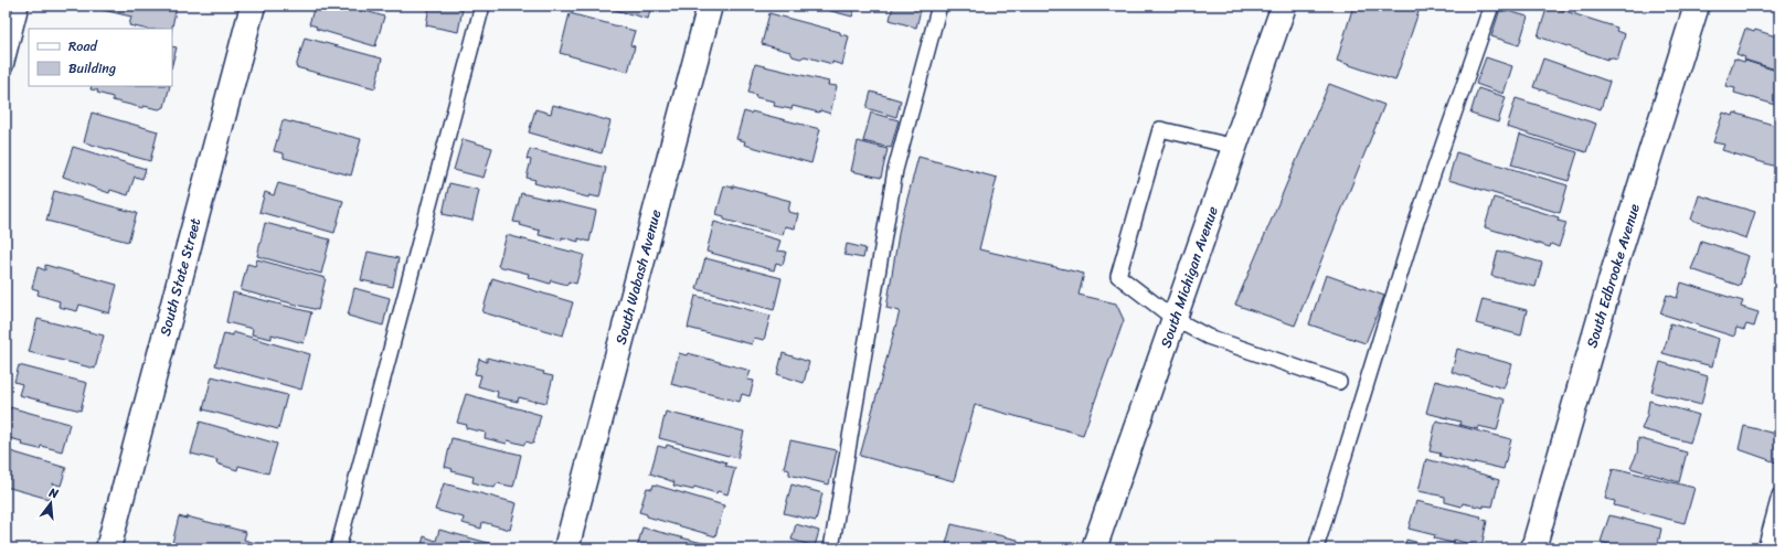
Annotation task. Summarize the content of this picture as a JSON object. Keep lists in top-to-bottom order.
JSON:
{
  "streets": {
    "street": [
      "South Edbrooke Avenue",
      "South State Street",
      "South Wabash Avenue",
      "South Michigan Avenue"
    ]
  },
  "legend": ["Road", "Building"],
  "north": "top"
}
